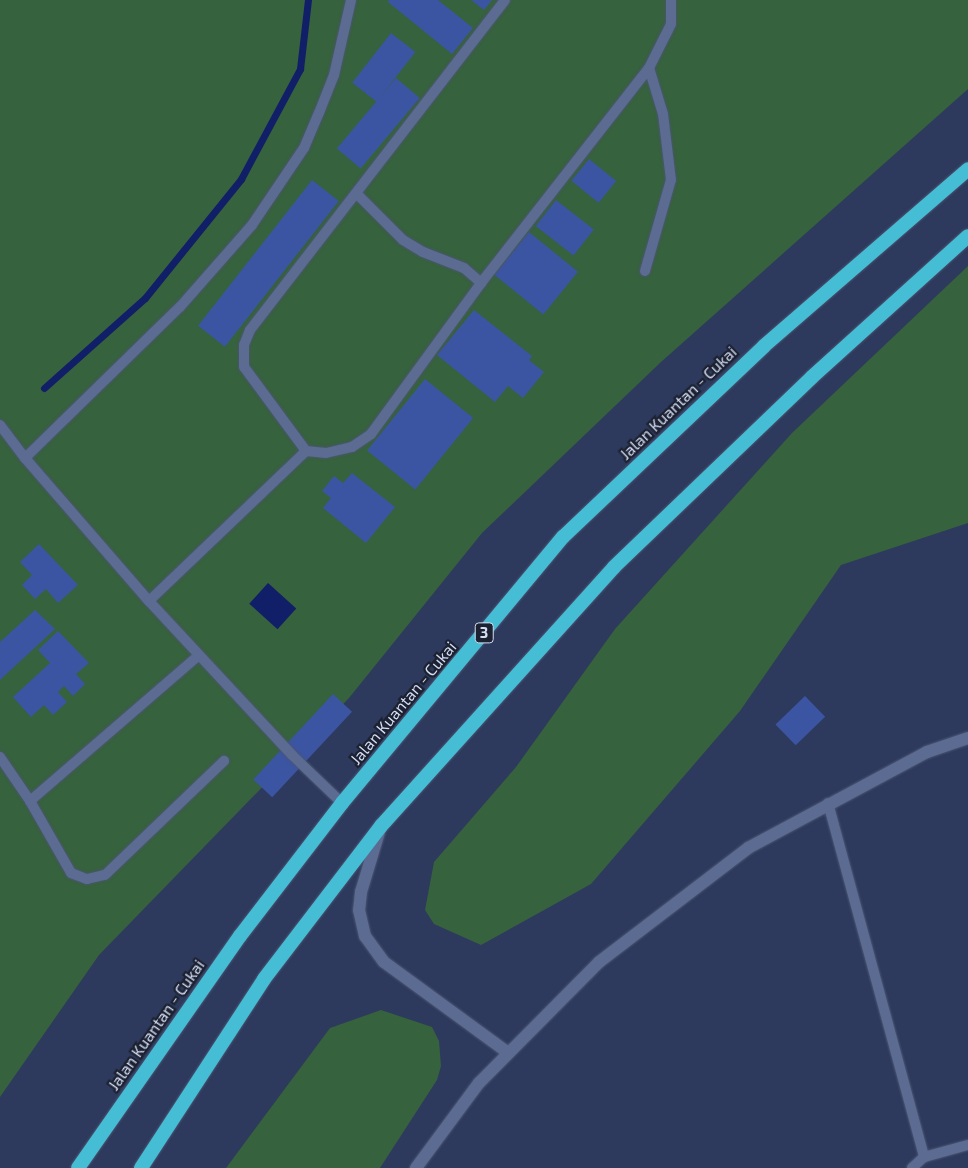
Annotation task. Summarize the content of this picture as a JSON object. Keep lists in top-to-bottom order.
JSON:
{
  "streets": {
    "highway": ["Jalan Kuantan - Cukai", "3"]
  }
}
